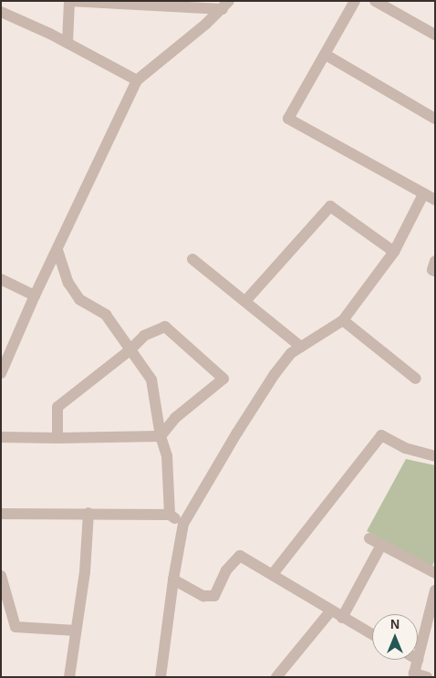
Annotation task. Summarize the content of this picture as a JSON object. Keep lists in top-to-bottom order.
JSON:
{
  "north": "top"
}
